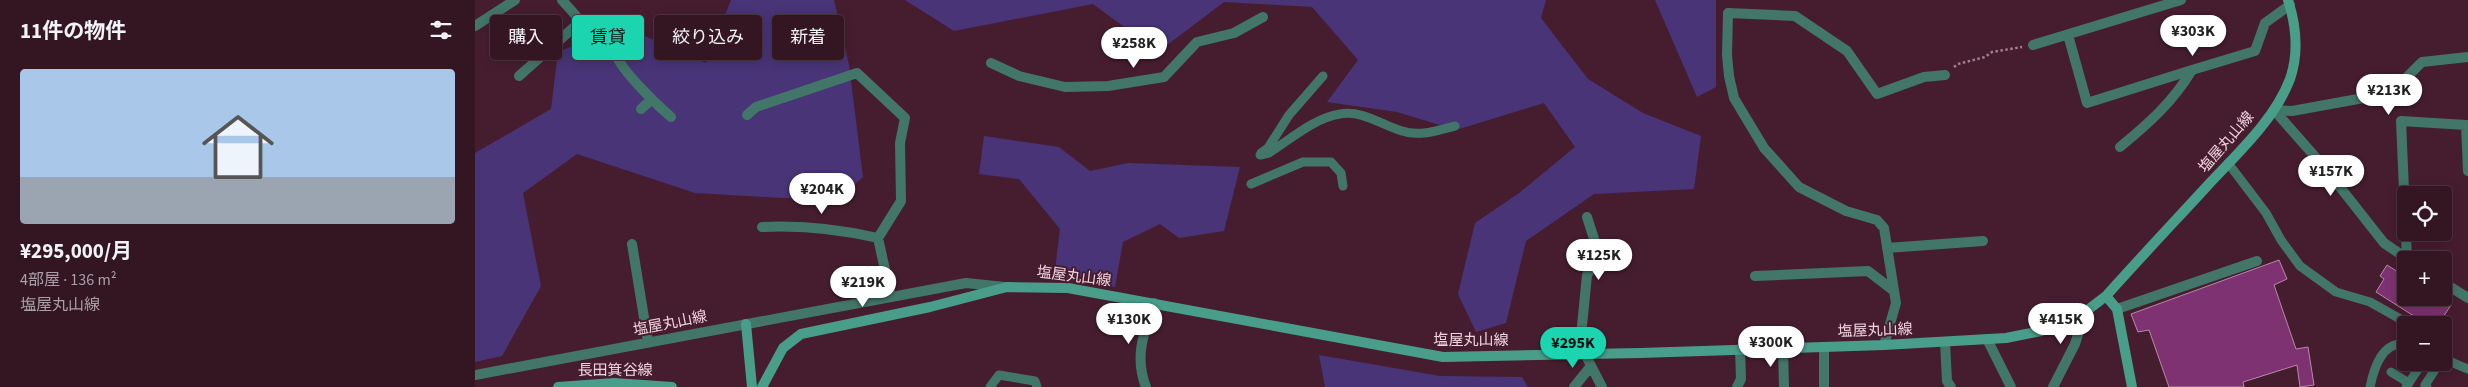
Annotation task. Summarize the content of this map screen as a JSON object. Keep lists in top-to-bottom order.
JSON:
{
  "streets": {
    "street": ["塩屋丸山線", "長田箕谷線"]
  },
  "page": {
    "heading": "11件の物件",
    "price": [
      "¥303K",
      "¥258K",
      "¥213K",
      "¥157K",
      "¥204K",
      "¥125K",
      "¥219K",
      "¥130K",
      "¥415K",
      "¥300K",
      "¥295K"
    ],
    "chip": [
      "購入",
      "賃貸",
      "絞り込み",
      "新着"
    ],
    "list": [
      {
        "name": "¥295,000/月",
        "note": "4部屋 · 136 m² · 塩屋丸山線"
      }
    ],
    "map_buttons": ["+", "−"]
  }
}
